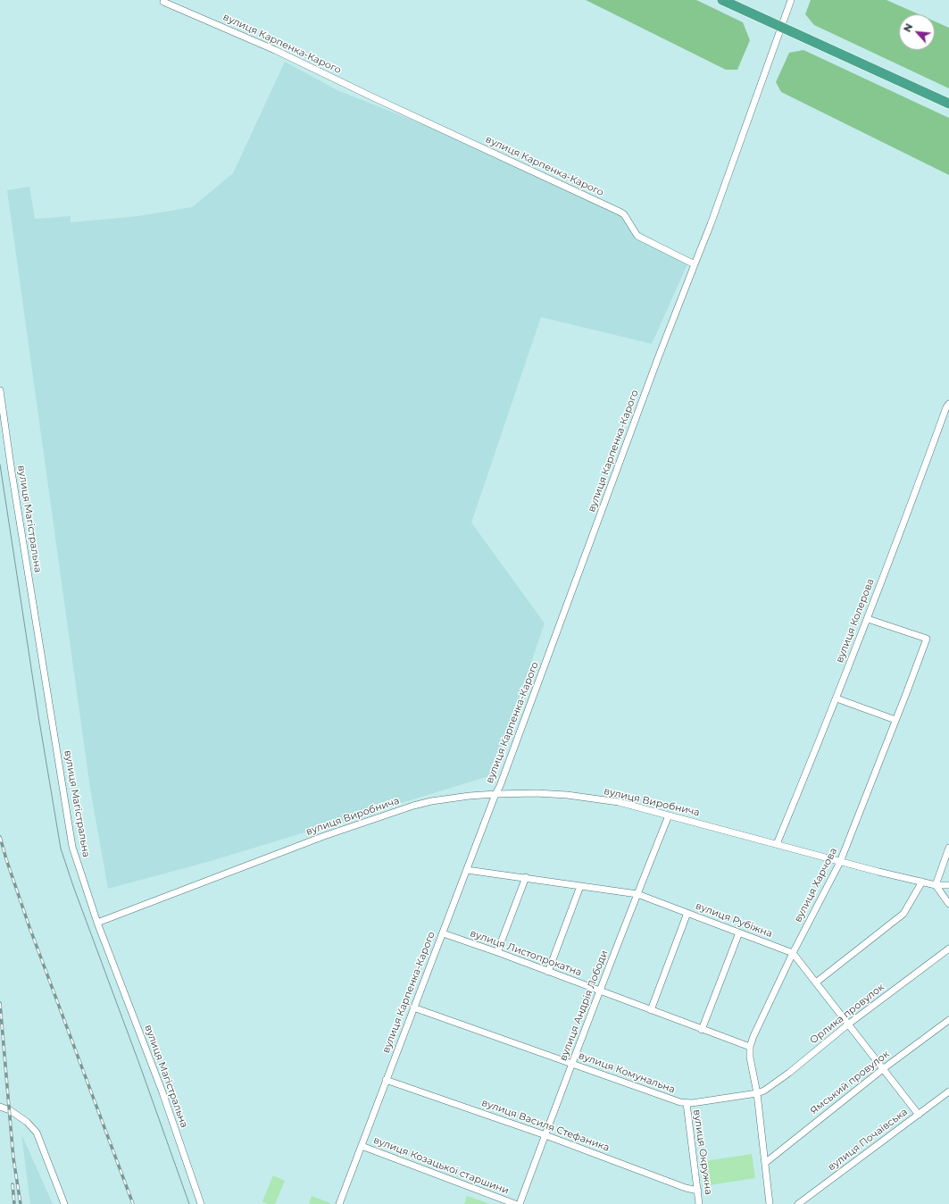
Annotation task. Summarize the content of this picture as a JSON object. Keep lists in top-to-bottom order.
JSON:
{
  "streets": {
    "street": [
      "вулиця Карпенка-Карого",
      "вулиця Магістральна",
      "вулиця Колерова",
      "вулиця Виробнича",
      "вулиця Харчова",
      "вулиця Рубіжна",
      "вулиця Листопрокатна",
      "вулиця Андрія Лободи",
      "Орлика провулок",
      "вулиця Комунальна",
      "Ямський провулок",
      "вулиця Василя Стефаника",
      "вулиця Почаївська",
      "вулиця Окружна",
      "вулиця Козацької старшини"
    ]
  },
  "crossings": [
    ["вулиця Карпенка-Карого", "вулиця Виробнича"],
    ["вулиця Карпенка-Карого", "вулиця Рубіжна"],
    ["вулиця Карпенка-Карого", "вулиця Листопрокатна"],
    ["вулиця Карпенка-Карого", "вулиця Комунальна"],
    ["вулиця Карпенка-Карого", "вулиця Василя Стефаника"],
    ["вулиця Карпенка-Карого", "вулиця Козацької старшини"],
    ["вулиця Магістральна", "вулиця Виробнича"],
    ["вулиця Колерова", "вулиця Виробнича"],
    ["вулиця Колерова", "вулиця Харчова"],
    ["вулиця Виробнича", "вулиця Харчова"],
    ["вулиця Виробнича", "вулиця Андрія Лободи"],
    ["вулиця Харчова", "вулиця Рубіжна"],
    ["вулиця Харчова", "вулиця Листопрокатна"],
    ["вулиця Харчова", "Орлика провулок"],
    ["вулиця Харчова", "вулиця Комунальна"],
    ["вулиця Харчова", "Ямський провулок"],
    ["вулиця Рубіжна", "вулиця Андрія Лободи"],
    ["вулиця Листопрокатна", "вулиця Андрія Лободи"],
    ["вулиця Андрія Лободи", "вулиця Комунальна"],
    ["вулиця Андрія Лободи", "вулиця Василя Стефаника"],
    ["Орлика провулок", "вулиця Комунальна"],
    ["вулиця Комунальна", "вулиця Окружна"],
    ["вулиця Василя Стефаника", "вулиця Окружна"]
  ],
  "north": "top left"
}
